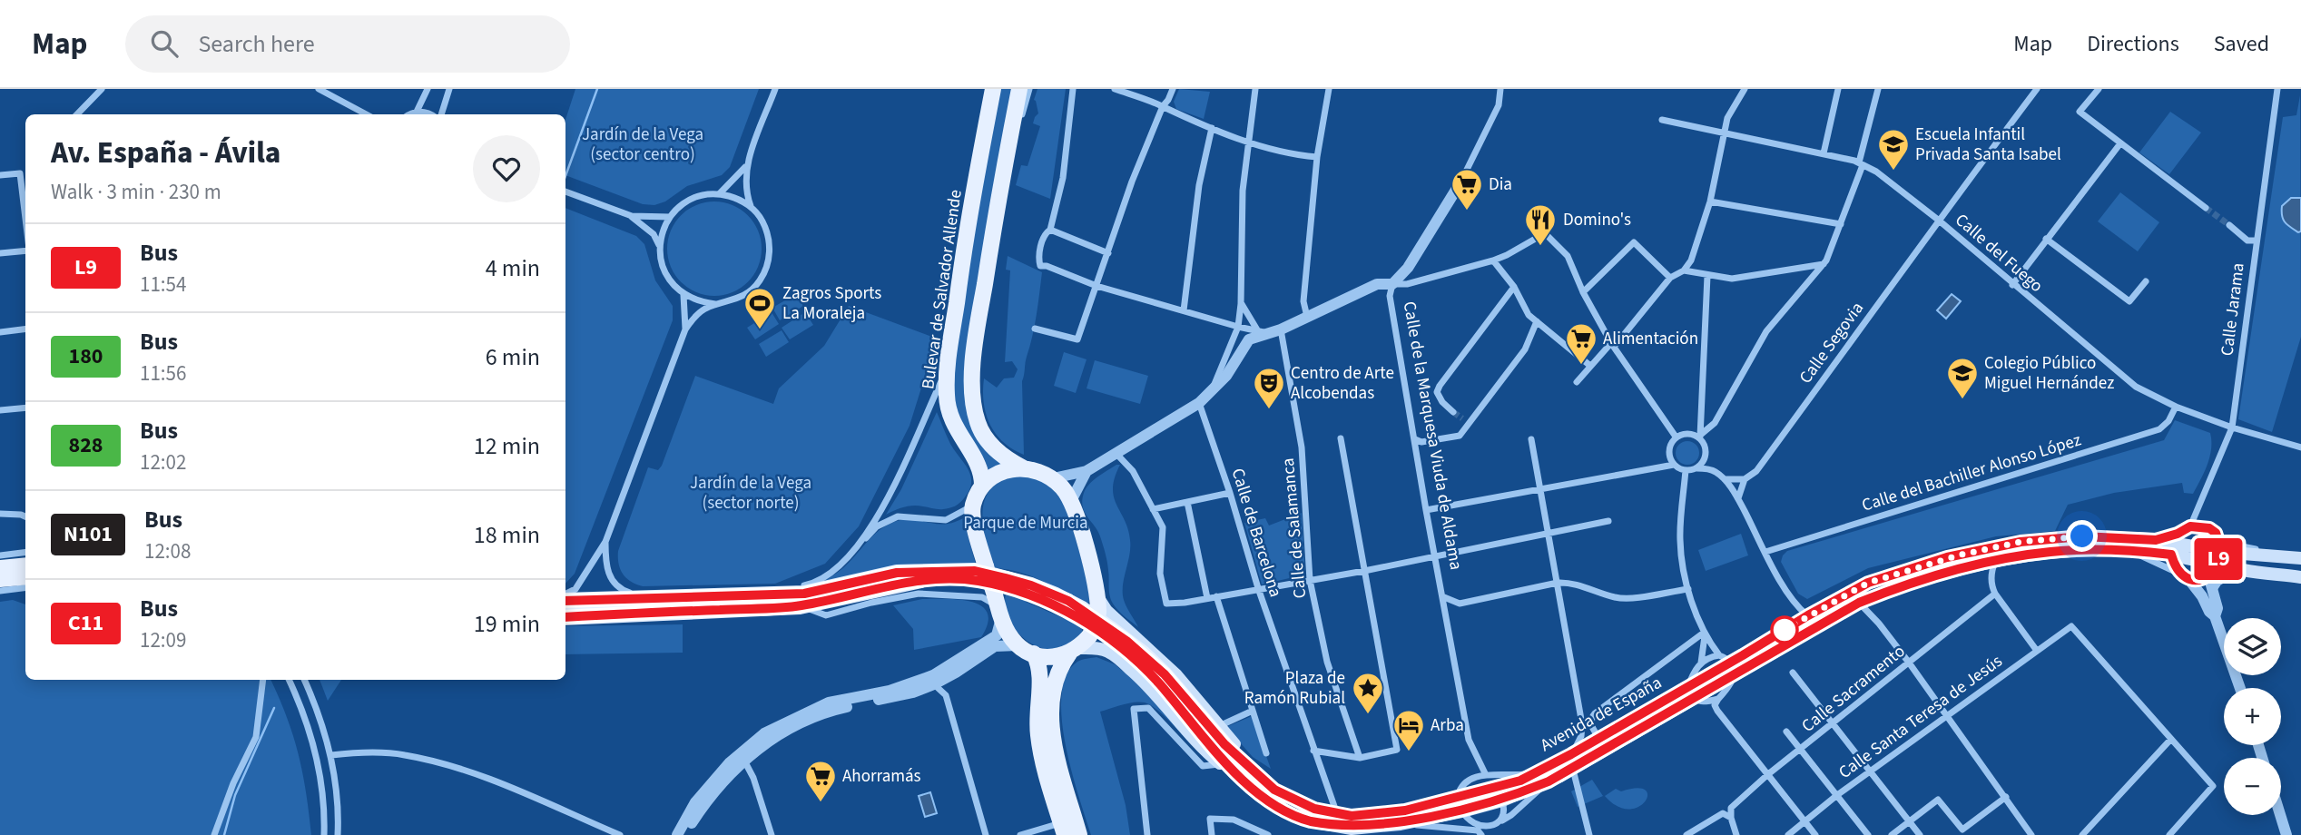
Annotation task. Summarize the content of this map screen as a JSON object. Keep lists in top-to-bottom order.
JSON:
{
  "streets": {
    "main road": ["Bulevar de Salvador Allende", "Avenida de España"],
    "street": [
      "Calle del Fuego",
      "Calle Jarama",
      "Calle Segovia",
      "Calle de la Marquesa Viuda de Aldama",
      "Calle del Bachiller Alonso López",
      "Calle de Salamanca",
      "Calle de Barcelona",
      "Calle Sacramento",
      "Calle Santa Teresa de Jesús"
    ]
  },
  "crossings": [
    ["Calle del Fuego", "Calle Jarama"],
    ["Calle del Fuego", "Calle Segovia"],
    ["Calle del Fuego", "Calle del Bachiller Alonso López"],
    ["Calle de la Marquesa Viuda de Aldama", "Avenida de España"],
    ["Calle de Barcelona", "Avenida de España"]
  ],
  "parks": ["Jardín de la Vega (sector centro)", "Jardín de la Vega (sector norte)", "Parque de Murcia"],
  "places": {
    "school or university": ["Escuela Infantil Privada Santa Isabel", "Colegio Público Miguel Hernández"],
    "supermarket": ["Dia", "Alimentación", "Ahorramás"],
    "restaurant": ["Domino's"],
    "sports": ["Zagros Sports La Moraleja"],
    "theatre": ["Centro de Arte Alcobendas"],
    "place": ["Plaza de Ramón Rubial"],
    "hotel": ["Arba"]
  },
  "lines": ["bus line L9"],
  "page": {
    "header": "Map",
    "search": "Search here",
    "nav": ["Map", "Directions", "Saved"],
    "on_map": "L9",
    "heading": ["Av. España - Ávila", "Walk · 3 min · 230 m"],
    "list": [
      {
        "mark": "L9",
        "name": "Bus",
        "note": "11:54",
        "value": "4 min"
      },
      {
        "mark": "180",
        "name": "Bus",
        "note": "11:56",
        "value": "6 min"
      },
      {
        "mark": "828",
        "name": "Bus",
        "note": "12:02",
        "value": "12 min"
      },
      {
        "mark": "N101",
        "name": "Bus",
        "note": "12:08",
        "value": "18 min"
      },
      {
        "mark": "C11",
        "name": "Bus",
        "note": "12:09",
        "value": "19 min"
      }
    ],
    "map_buttons": ["+", "−"]
  }
}
